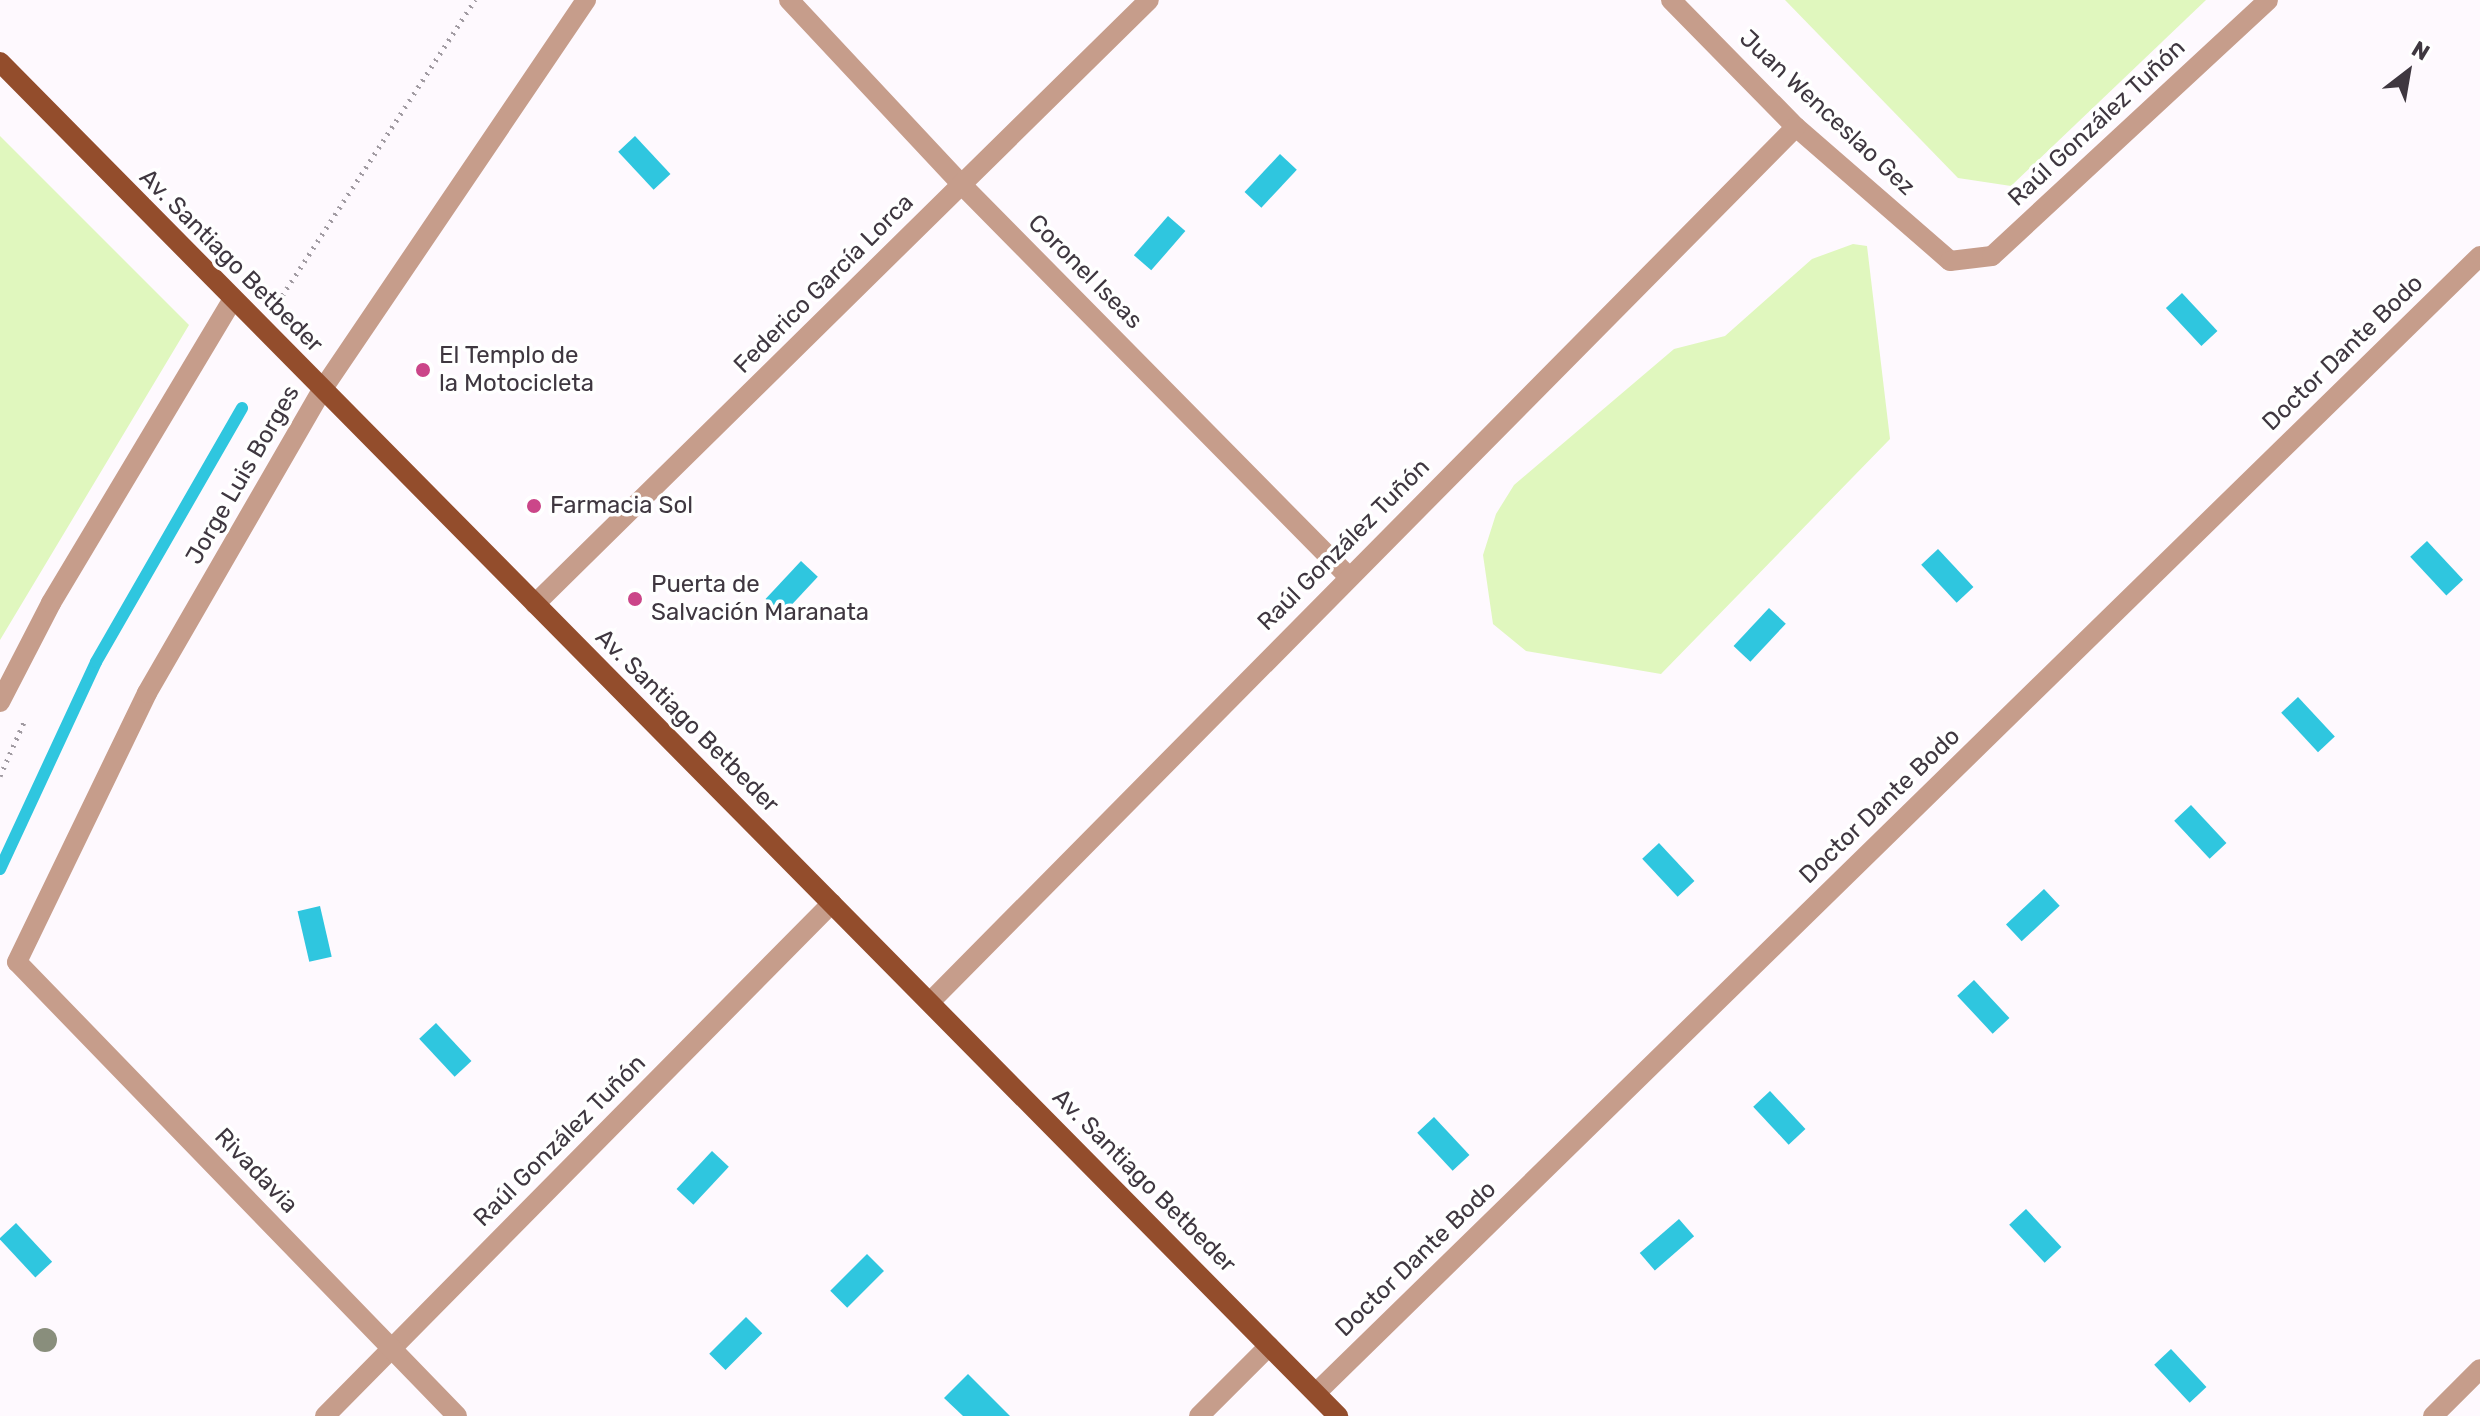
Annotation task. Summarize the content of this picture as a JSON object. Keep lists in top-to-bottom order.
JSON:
{
  "streets": {
    "main road": ["Av. Santiago Betbeder"],
    "street": [
      "Juan Wenceslao Gez",
      "Raúl González Tuñón",
      "Coronel Iseas",
      "Federico García Lorca",
      "Doctor Dante Bodo",
      "Jorge Luis Borges",
      "Rivadavia"
    ]
  },
  "crossings": [
    ["Juan Wenceslao Gez", "Raúl González Tuñón"],
    ["Raúl González Tuñón", "Av. Santiago Betbeder"],
    ["Raúl González Tuñón", "Coronel Iseas"],
    ["Raúl González Tuñón", "Rivadavia"],
    ["Av. Santiago Betbeder", "Federico García Lorca"],
    ["Av. Santiago Betbeder", "Doctor Dante Bodo"],
    ["Av. Santiago Betbeder", "Jorge Luis Borges"],
    ["Coronel Iseas", "Federico García Lorca"],
    ["Jorge Luis Borges", "Rivadavia"]
  ],
  "places": ["El Templo de la Motocicleta", "Farmacia Sol", "Puerta de Salvación Maranata"],
  "north": "top right"
}
